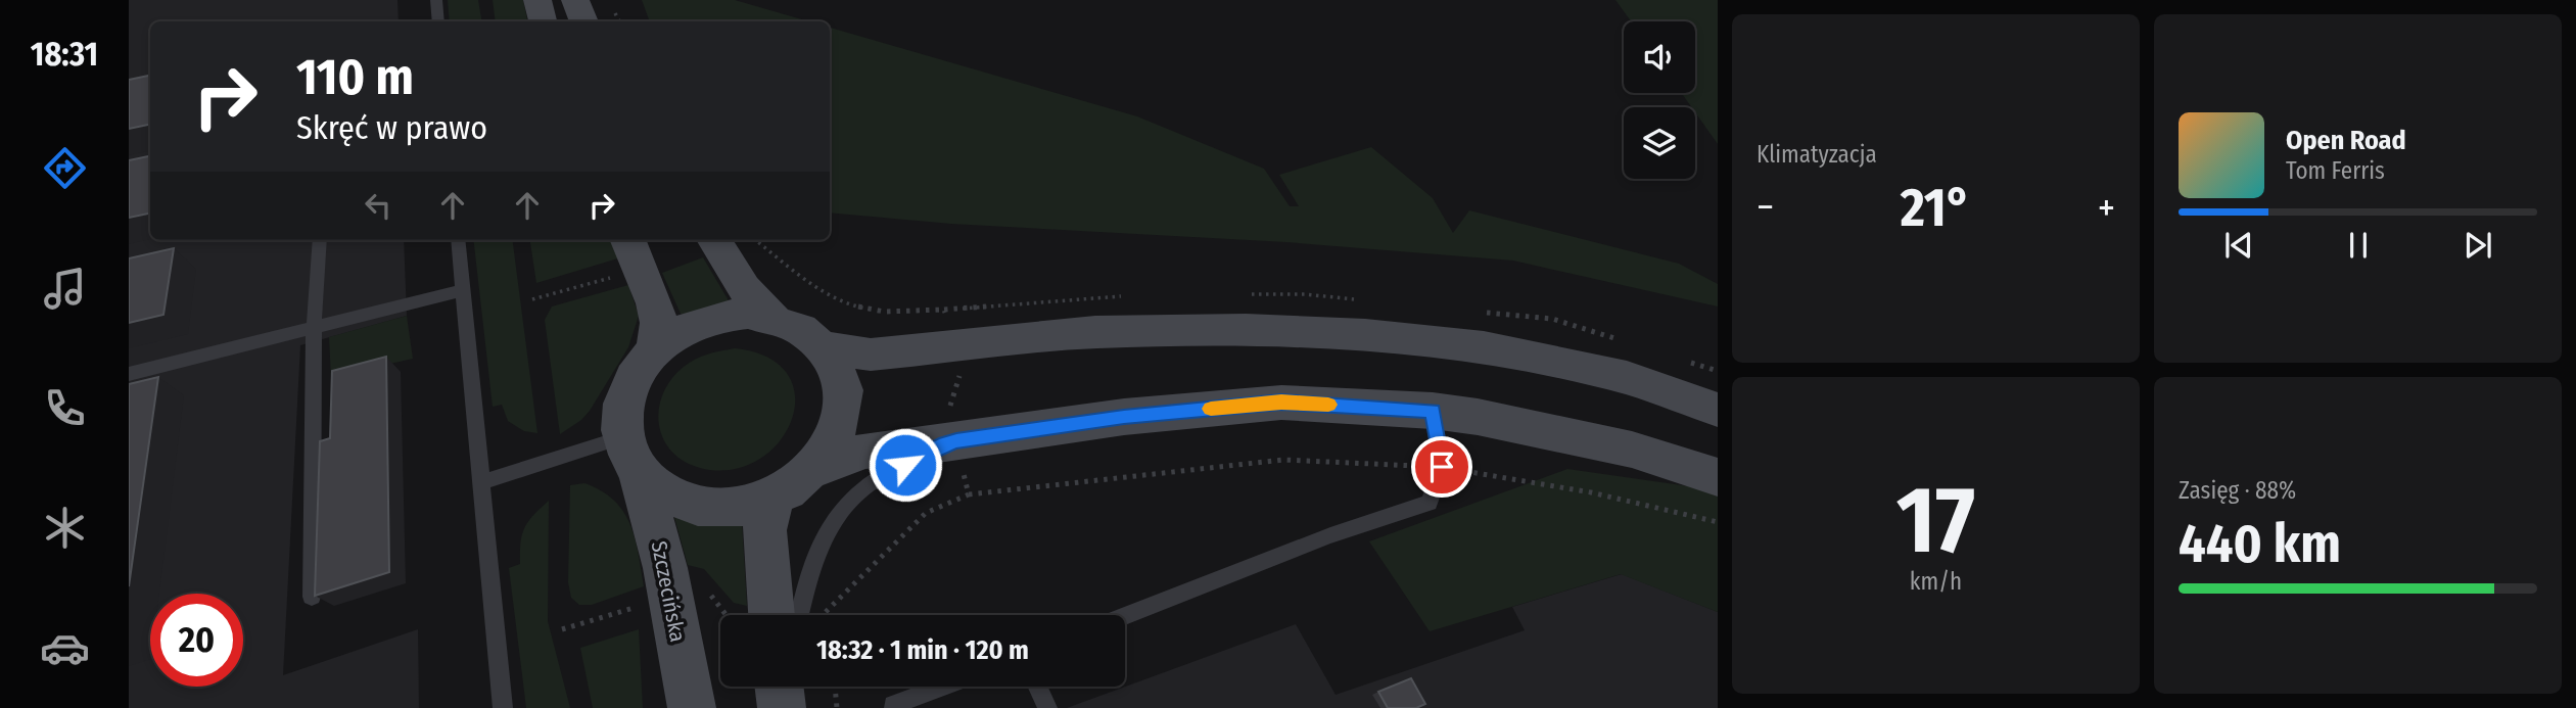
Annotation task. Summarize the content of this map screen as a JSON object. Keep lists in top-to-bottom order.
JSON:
{
  "streets": {
    "main road": ["Szczecińska"]
  },
  "page": {
    "tabs": "18:31",
    "tile": [
      "Klimatyzacja",
      ["17", "km/h"],
      ["Zasięg · 88%", "440 km"]
    ],
    "turn": ["110 m", "Skręć w prawo"],
    "song": ["Open Road", "Tom Ferris"],
    "heat": ["−", "21°", "+"],
    "limit": "20",
    "trip": "18:32 · 1 min · 120 m"
  }
}
